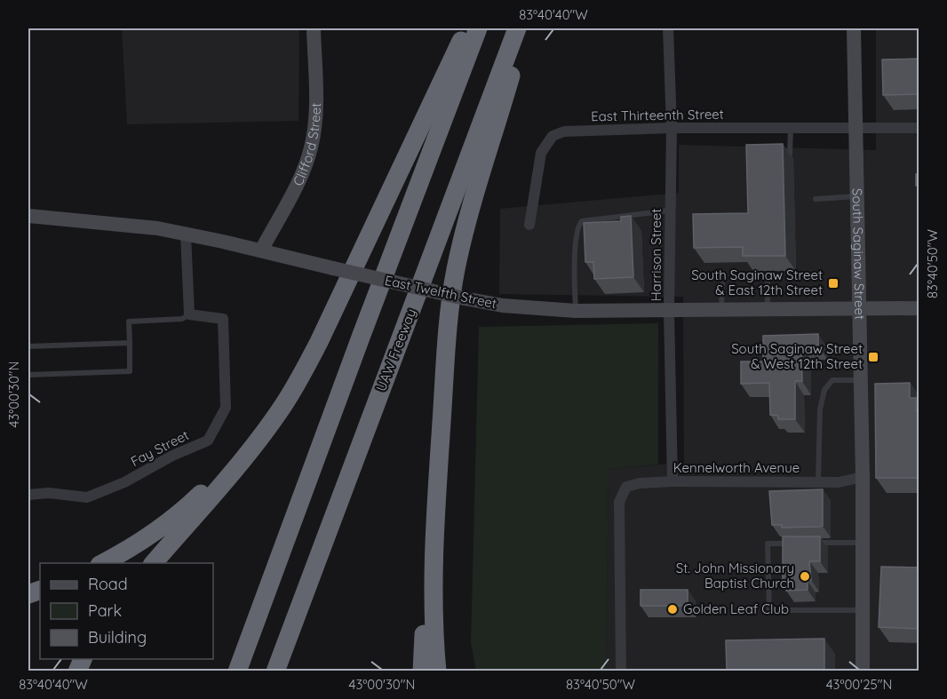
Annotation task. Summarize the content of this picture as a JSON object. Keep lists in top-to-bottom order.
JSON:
{
  "streets": {
    "highway": ["UAW Freeway"],
    "street": [
      "East Thirteenth Street",
      "Clifford Street",
      "South Saginaw Street",
      "Harrison Street",
      "East Twelfth Street",
      "Fay Street",
      "Kennelworth Avenue"
    ]
  },
  "crossings": [
    ["East Thirteenth Street", "South Saginaw Street"],
    ["East Thirteenth Street", "Harrison Street"],
    ["Clifford Street", "East Twelfth Street"],
    ["South Saginaw Street", "East Twelfth Street"],
    ["South Saginaw Street", "Kennelworth Avenue"],
    ["Harrison Street", "East Twelfth Street"],
    ["Harrison Street", "Kennelworth Avenue"]
  ],
  "places": {
    "transit": ["South Saginaw Street & East 12th Street", "South Saginaw Street & West 12th Street"],
    "other": ["St. John Missionary Baptist Church", "Golden Leaf Club"]
  },
  "legend": ["Road", "Park", "Building"],
  "coordinates": [
    "83°40'40\"W",
    "83°40'50\"W",
    "43°00'30\"N",
    "43°00'25\"N"
  ]
}
